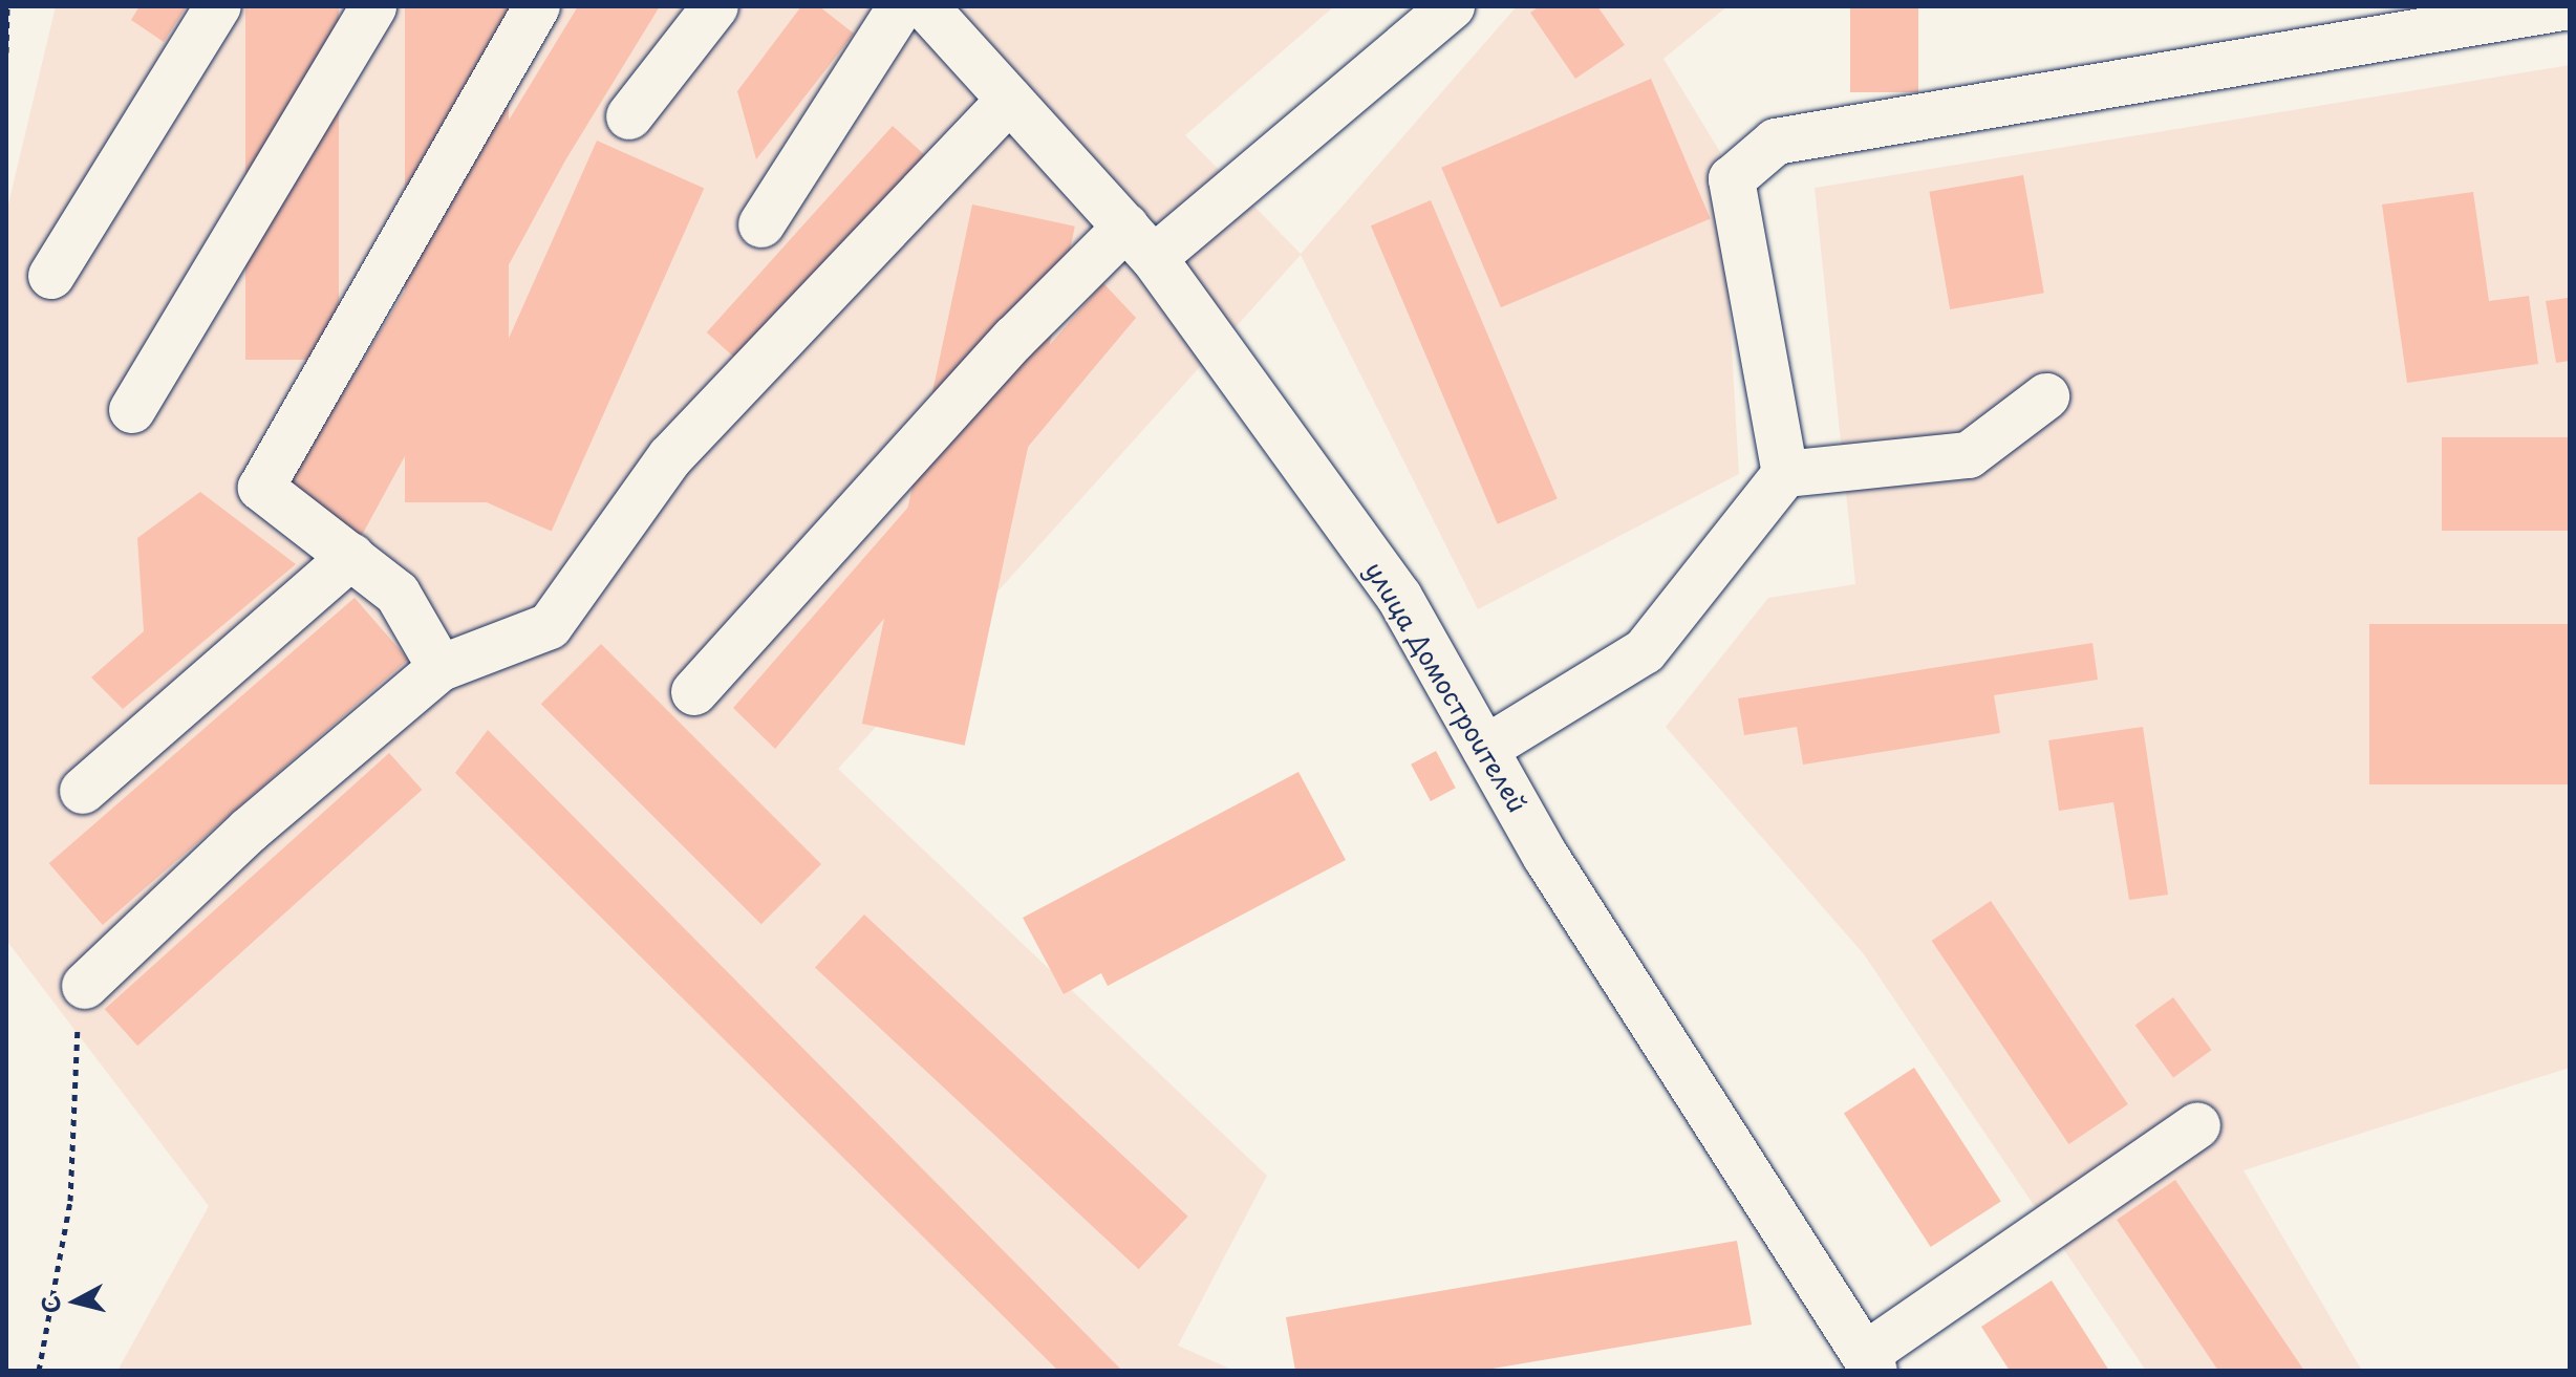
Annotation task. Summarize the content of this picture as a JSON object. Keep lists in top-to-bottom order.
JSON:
{
  "streets": {
    "street": ["улица Домостроителей"]
  },
  "north": "left"
}
